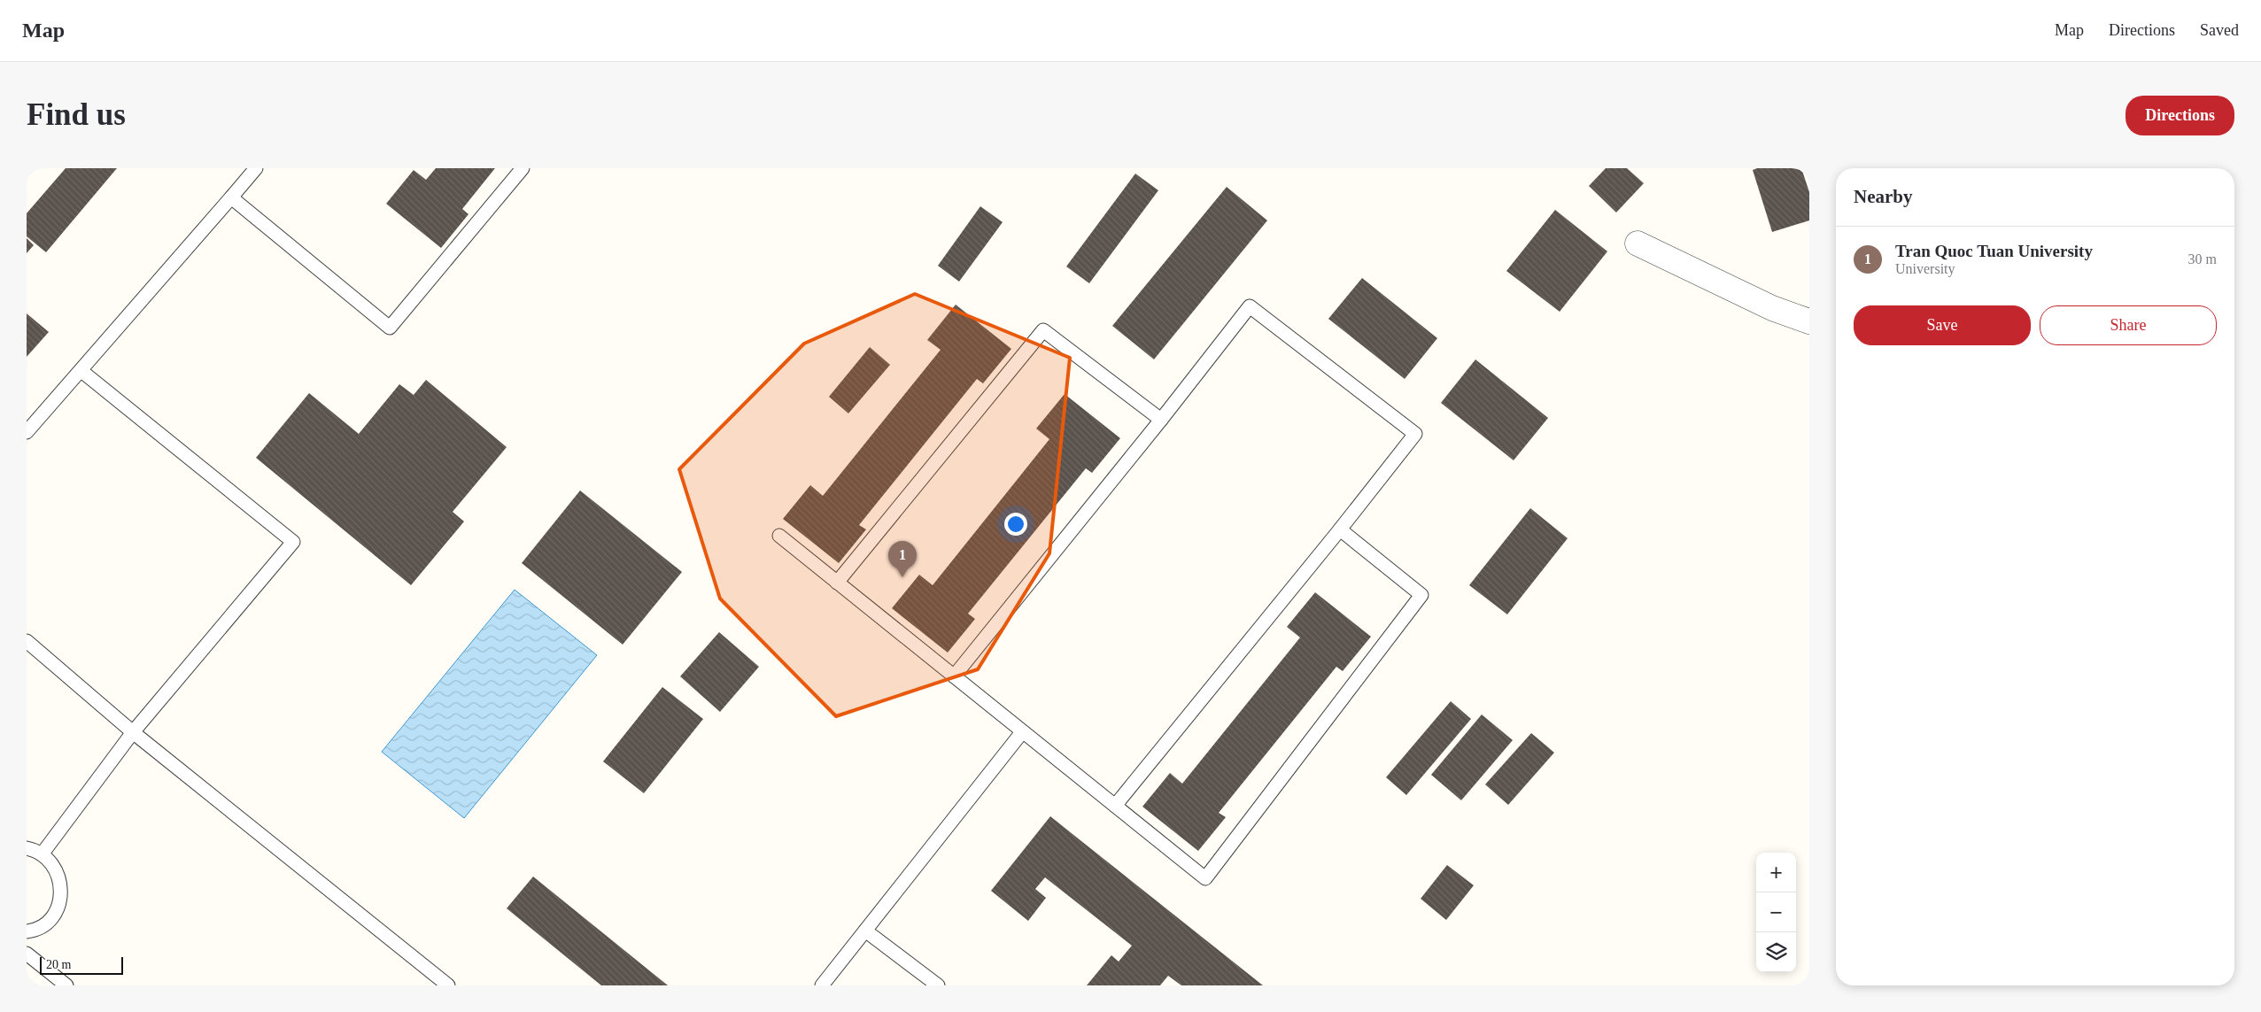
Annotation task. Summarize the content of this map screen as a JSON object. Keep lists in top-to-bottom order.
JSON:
{
  "scale_bar": "20 m",
  "page": {
    "header": "Map",
    "nav": ["Map", "Directions", "Saved"],
    "buttons": [
      "Directions",
      ["Save", "Share"]
    ],
    "title": "Find us",
    "heading": "Nearby",
    "list": [
      {
        "mark": "1",
        "name": "Tran Quoc Tuan University",
        "note": "University",
        "value": "30 m"
      }
    ],
    "pins": "1",
    "map_buttons": ["+", "−"],
    "scale": "20 m"
  }
}
